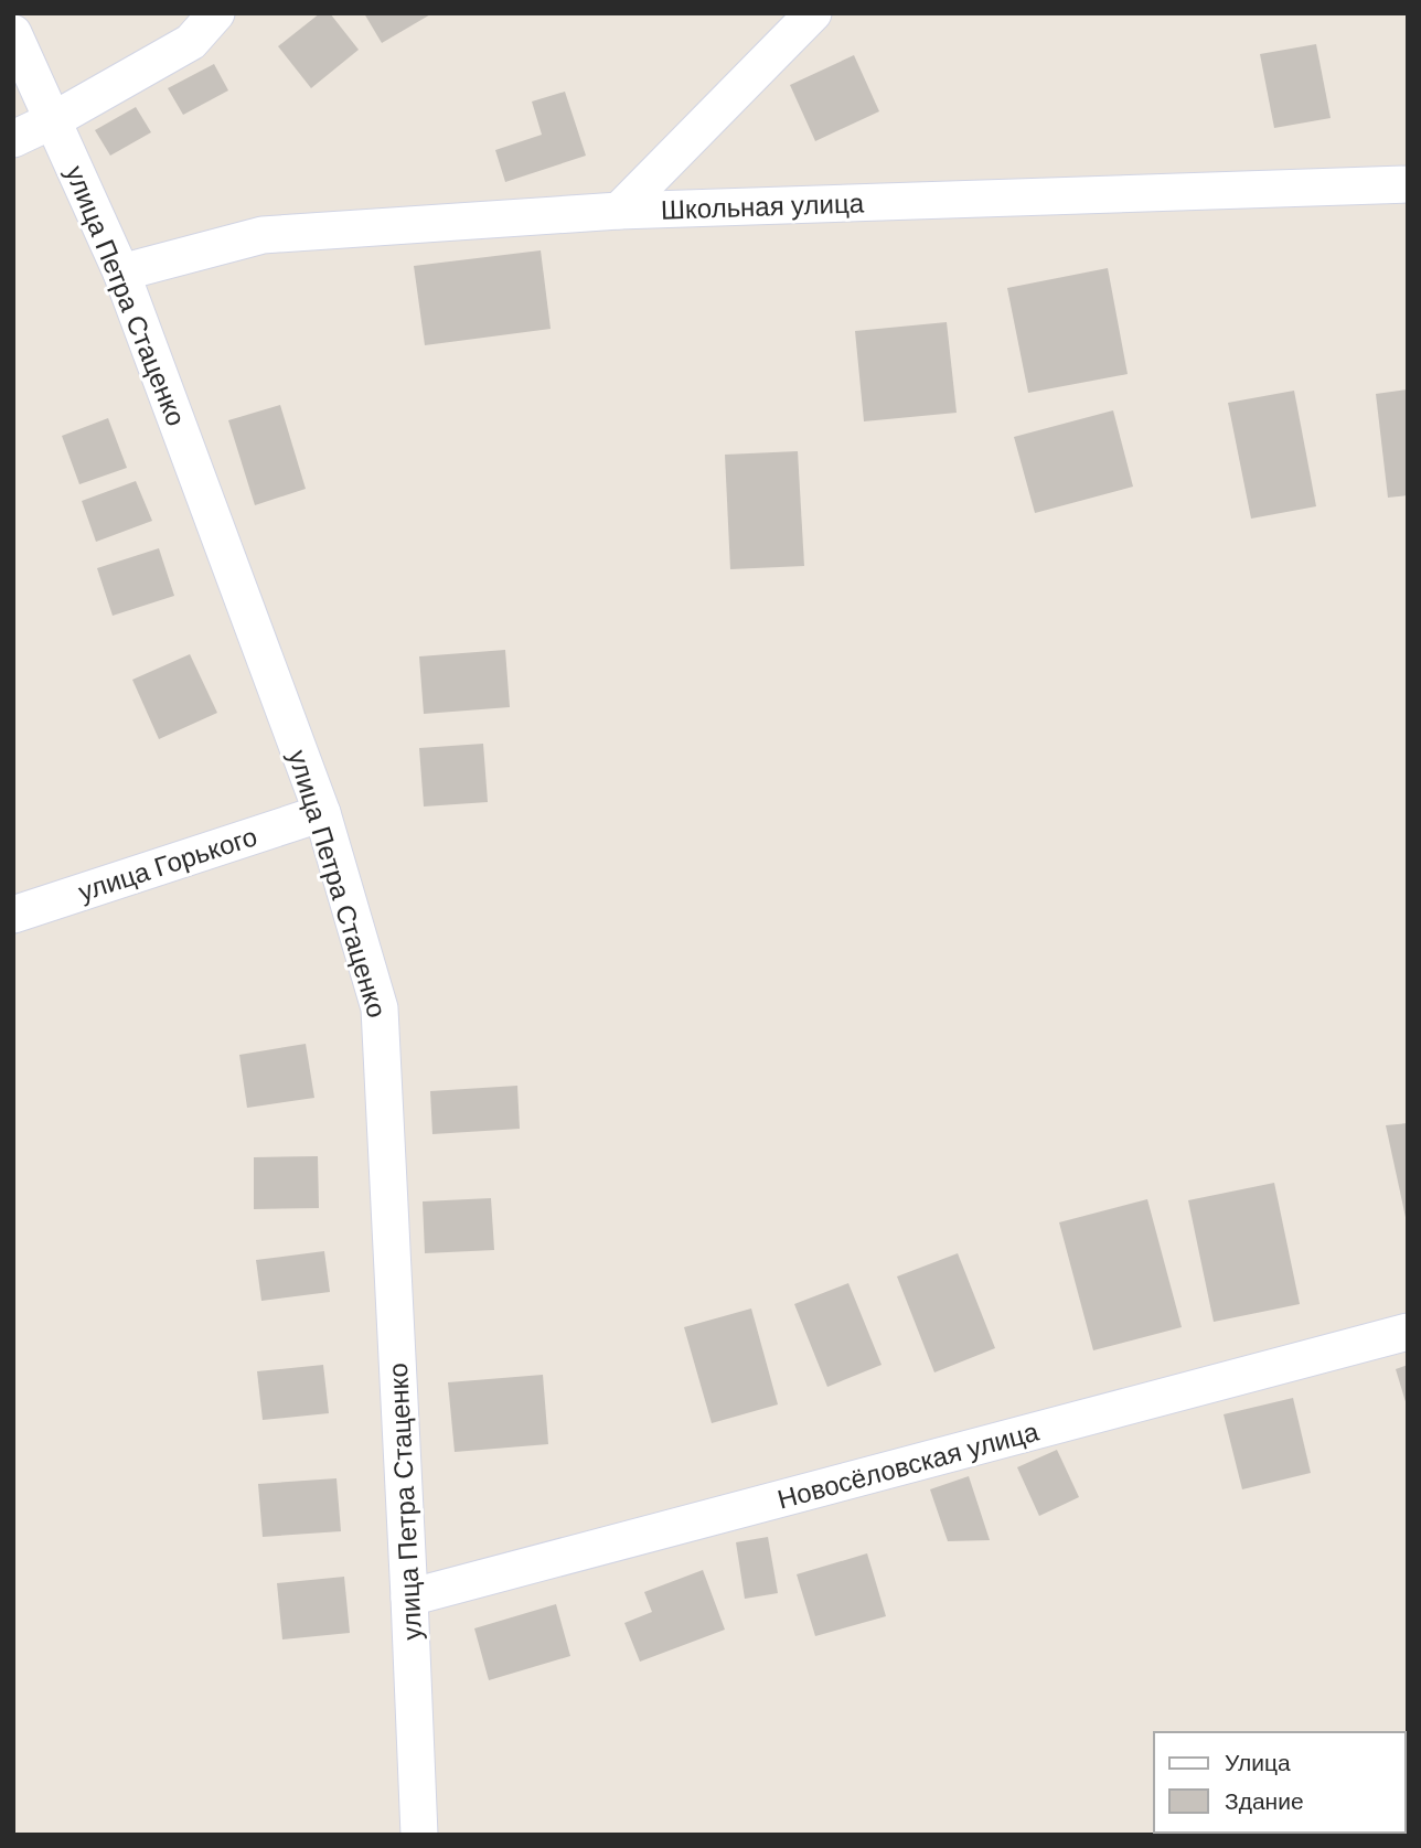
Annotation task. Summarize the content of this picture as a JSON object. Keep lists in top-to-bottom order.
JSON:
{
  "streets": {
    "street": [
      "Школьная улица",
      "улица Петра Стаценко",
      "улица Горького",
      "Новосёловская улица"
    ]
  },
  "crossings": [
    ["Школьная улица", "улица Петра Стаценко"],
    ["улица Петра Стаценко", "улица Горького"],
    ["улица Петра Стаценко", "Новосёловская улица"]
  ],
  "legend": ["Улица", "Здание"]
}
